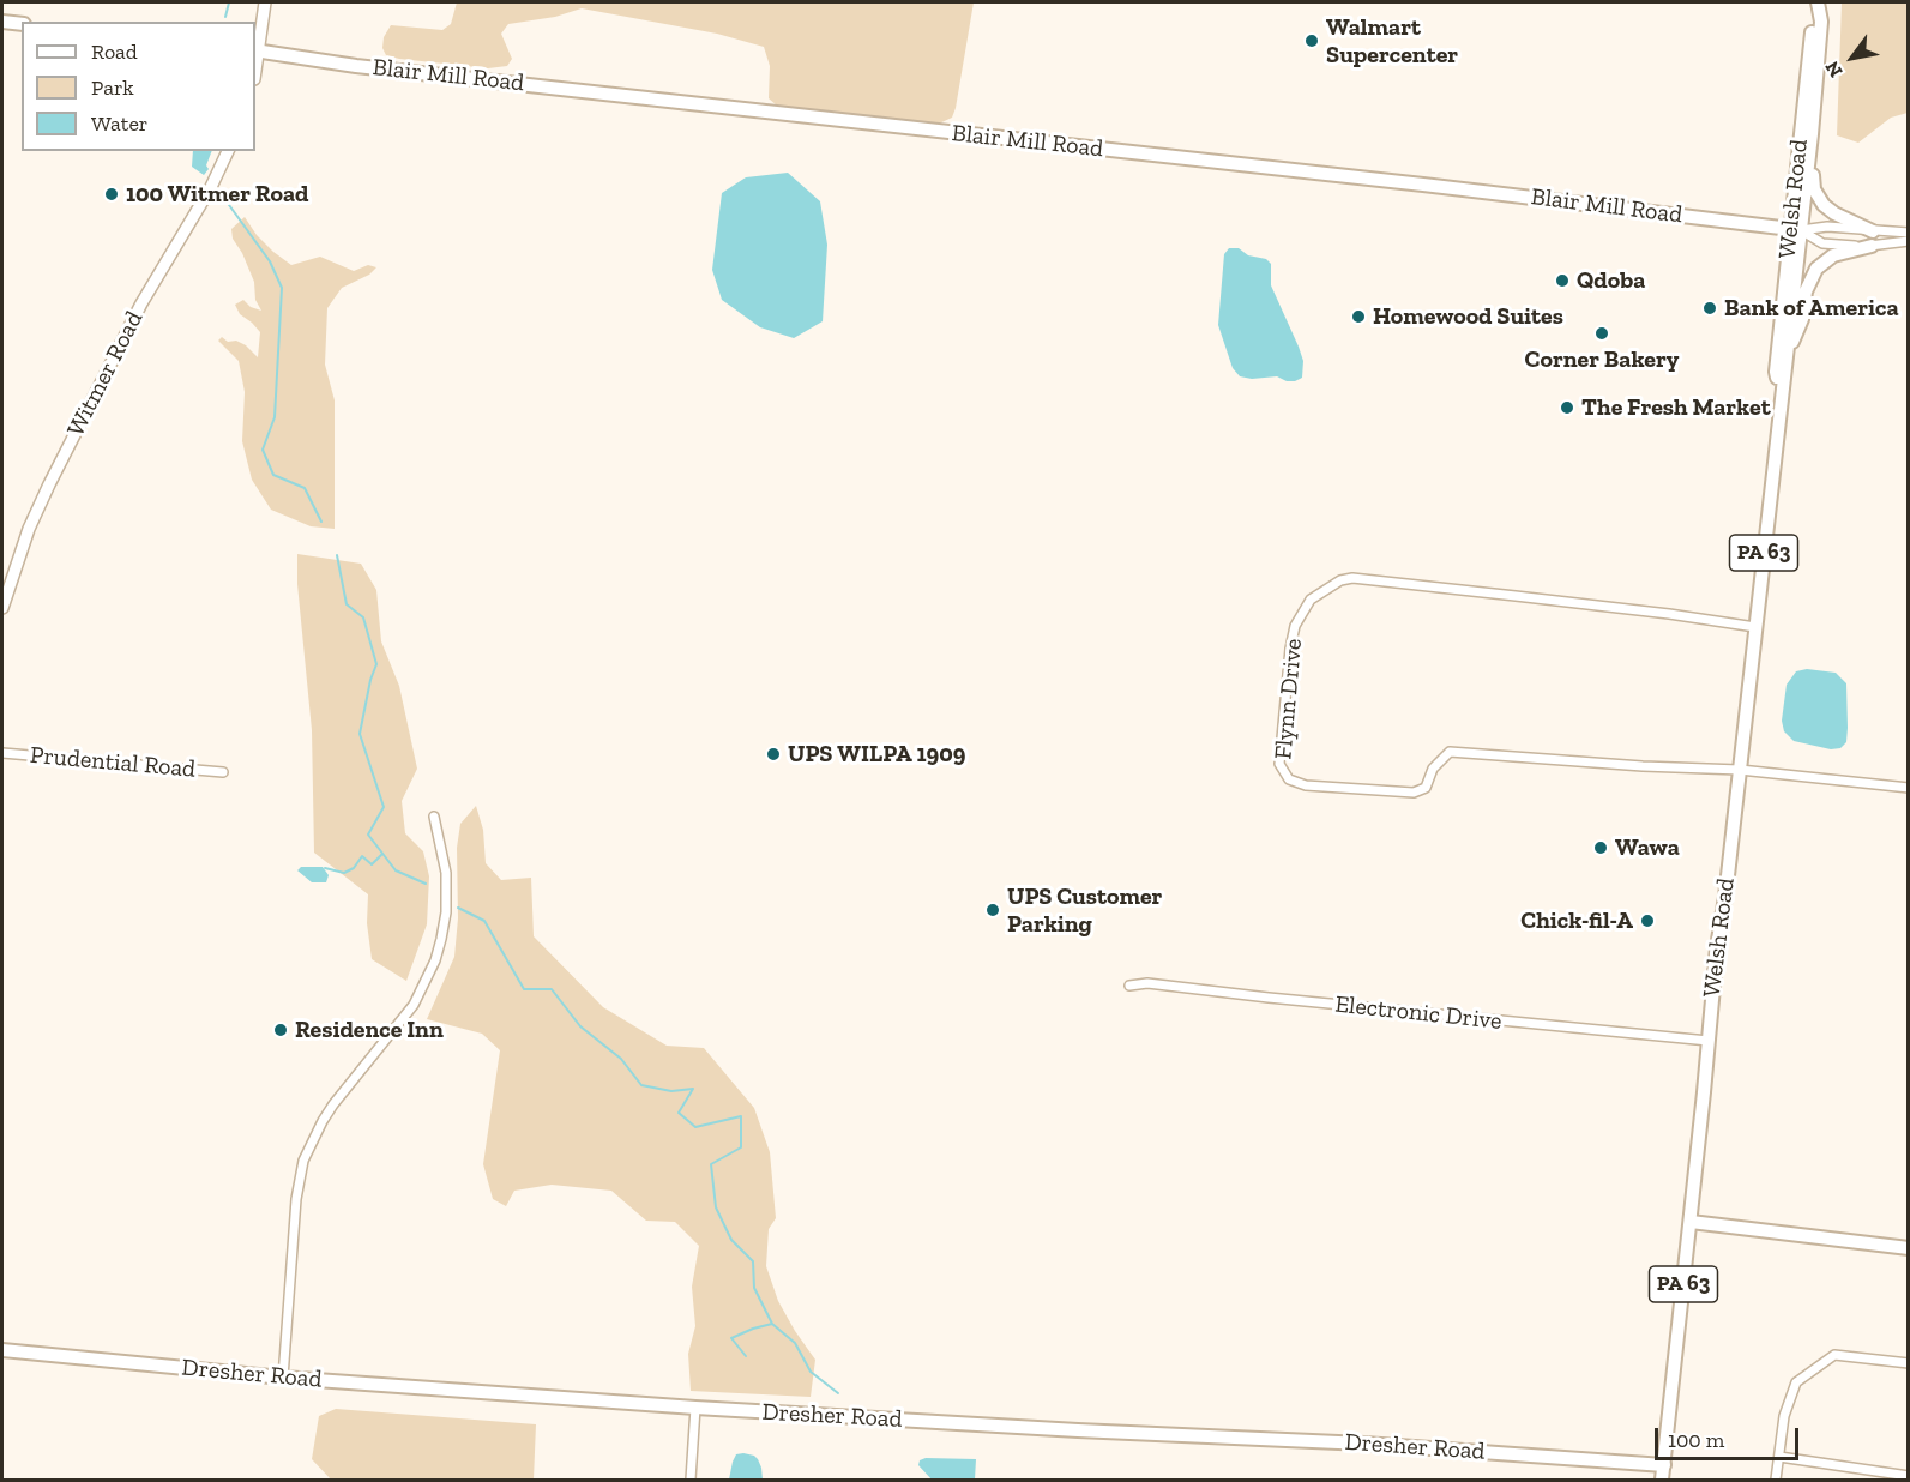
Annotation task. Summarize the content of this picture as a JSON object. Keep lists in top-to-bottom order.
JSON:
{
  "streets": {
    "main road": [
      "Blair Mill Road",
      "Welsh Road",
      "PA 63",
      "Dresher Road"
    ],
    "street": [
      "Witmer Road",
      "Flynn Drive",
      "Prudential Road",
      "Electronic Drive"
    ]
  },
  "crossings": [
    ["Blair Mill Road", "Welsh Road"],
    ["Welsh Road", "Flynn Drive"],
    ["Welsh Road", "Electronic Drive"],
    ["Welsh Road", "Dresher Road"]
  ],
  "places": [
    "Walmart Supercenter",
    "100 Witmer Road",
    "Qdoba",
    "Bank of America",
    "Homewood Suites",
    "Corner Bakery",
    "The Fresh Market",
    "UPS WILPA 1909",
    "Wawa",
    "UPS Customer Parking",
    "Chick-fil-A",
    "Residence Inn"
  ],
  "legend": ["Road", "Park", "Water"],
  "scale_bar": "100 m",
  "north": "bottom left"
}
